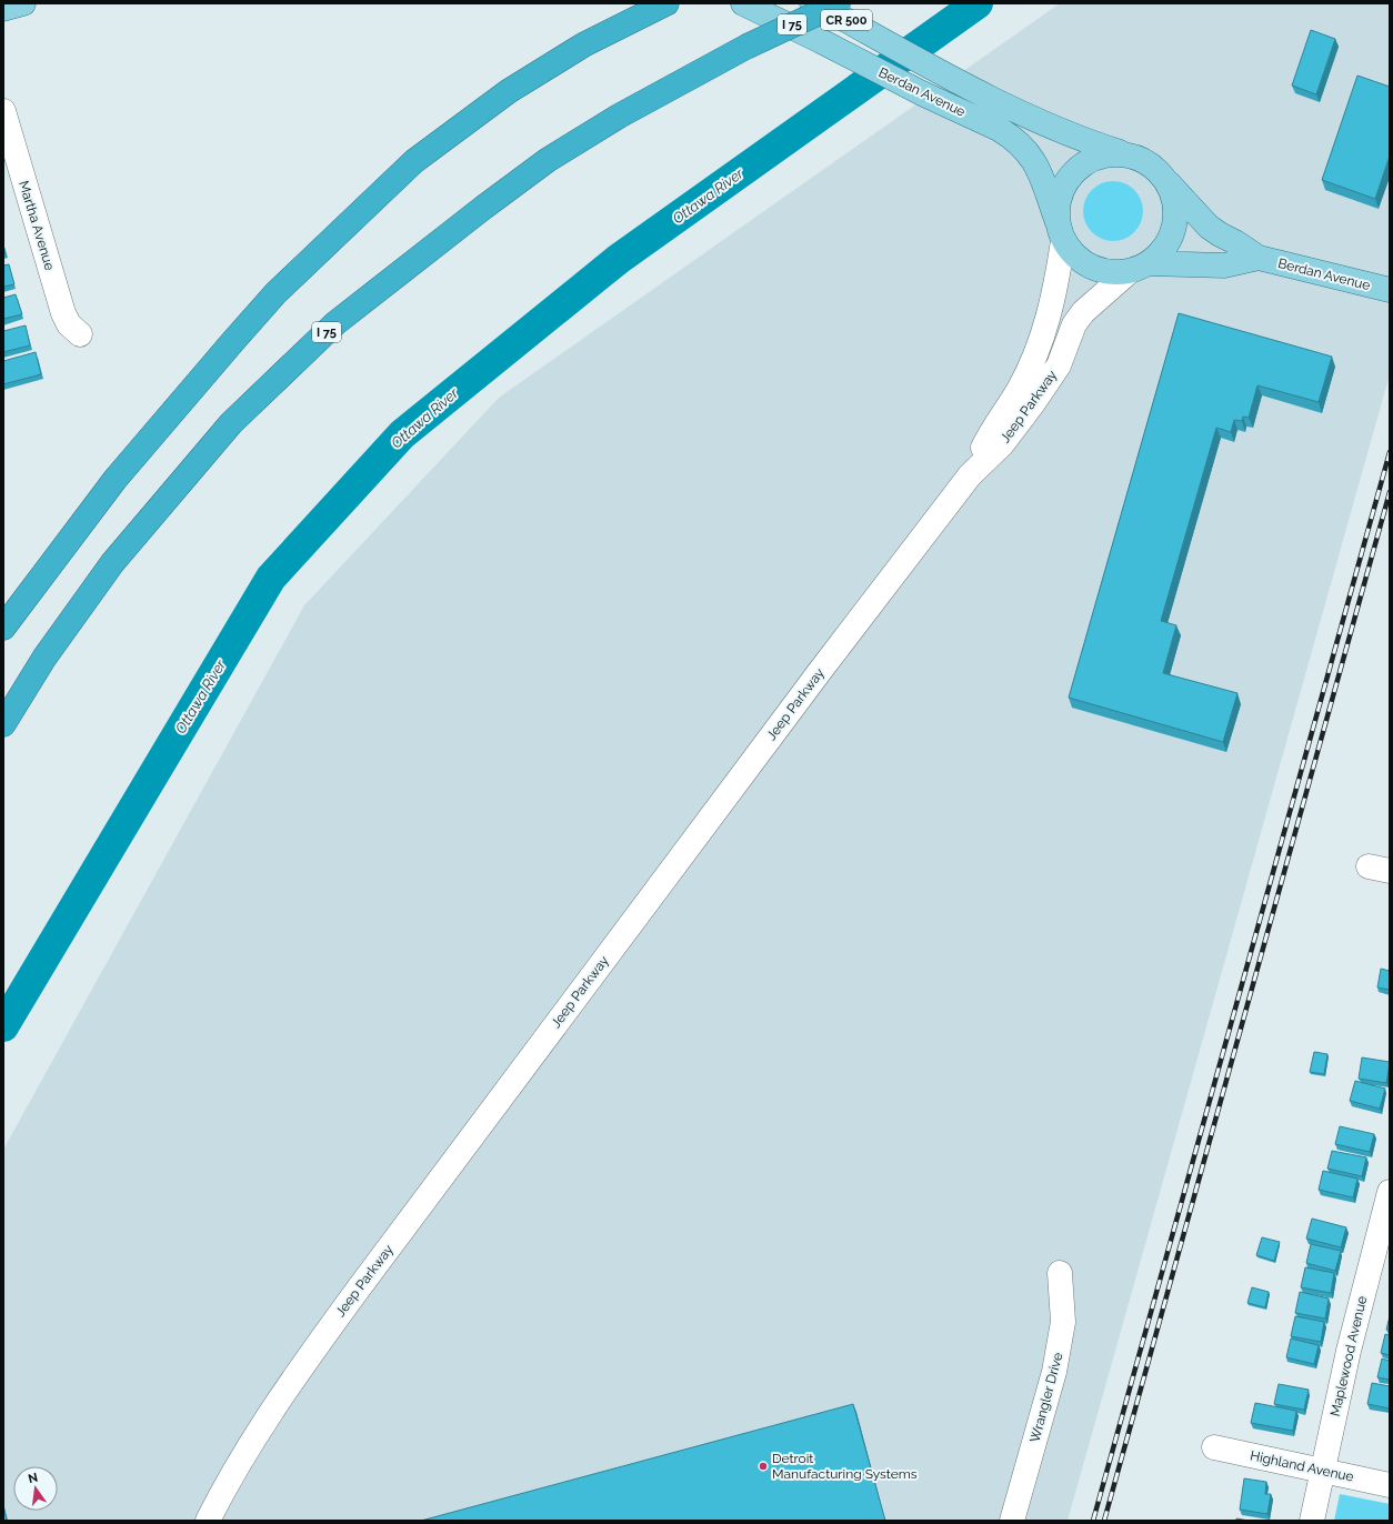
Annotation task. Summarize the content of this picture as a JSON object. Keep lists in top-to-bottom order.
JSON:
{
  "streets": {
    "highway": ["I 75"],
    "main road": ["CR 500", "Berdan Avenue"],
    "street": [
      "Martha Avenue",
      "Jeep Parkway",
      "Maplewood Avenue",
      "Wrangler Drive",
      "Highland Avenue"
    ]
  },
  "crossings": [
    ["Berdan Avenue", "Jeep Parkway"],
    ["Maplewood Avenue", "Highland Avenue"]
  ],
  "water": ["Ottawa River"],
  "places": ["Detroit Manufacturing Systems"],
  "north": "top"
}
